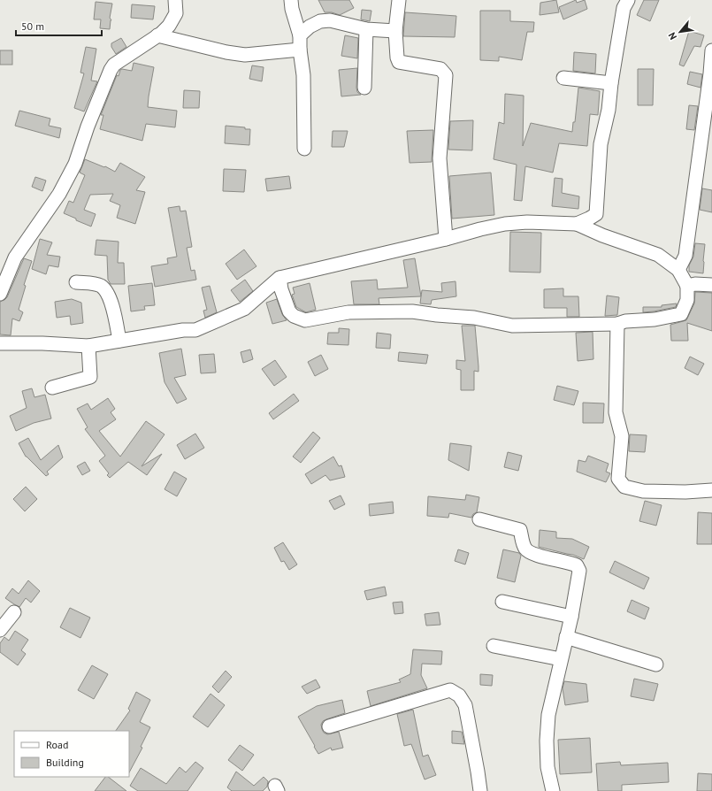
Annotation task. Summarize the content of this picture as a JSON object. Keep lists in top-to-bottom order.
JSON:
{
  "legend": ["Road", "Building"],
  "scale_bar": "50 m",
  "north": "bottom left"
}
